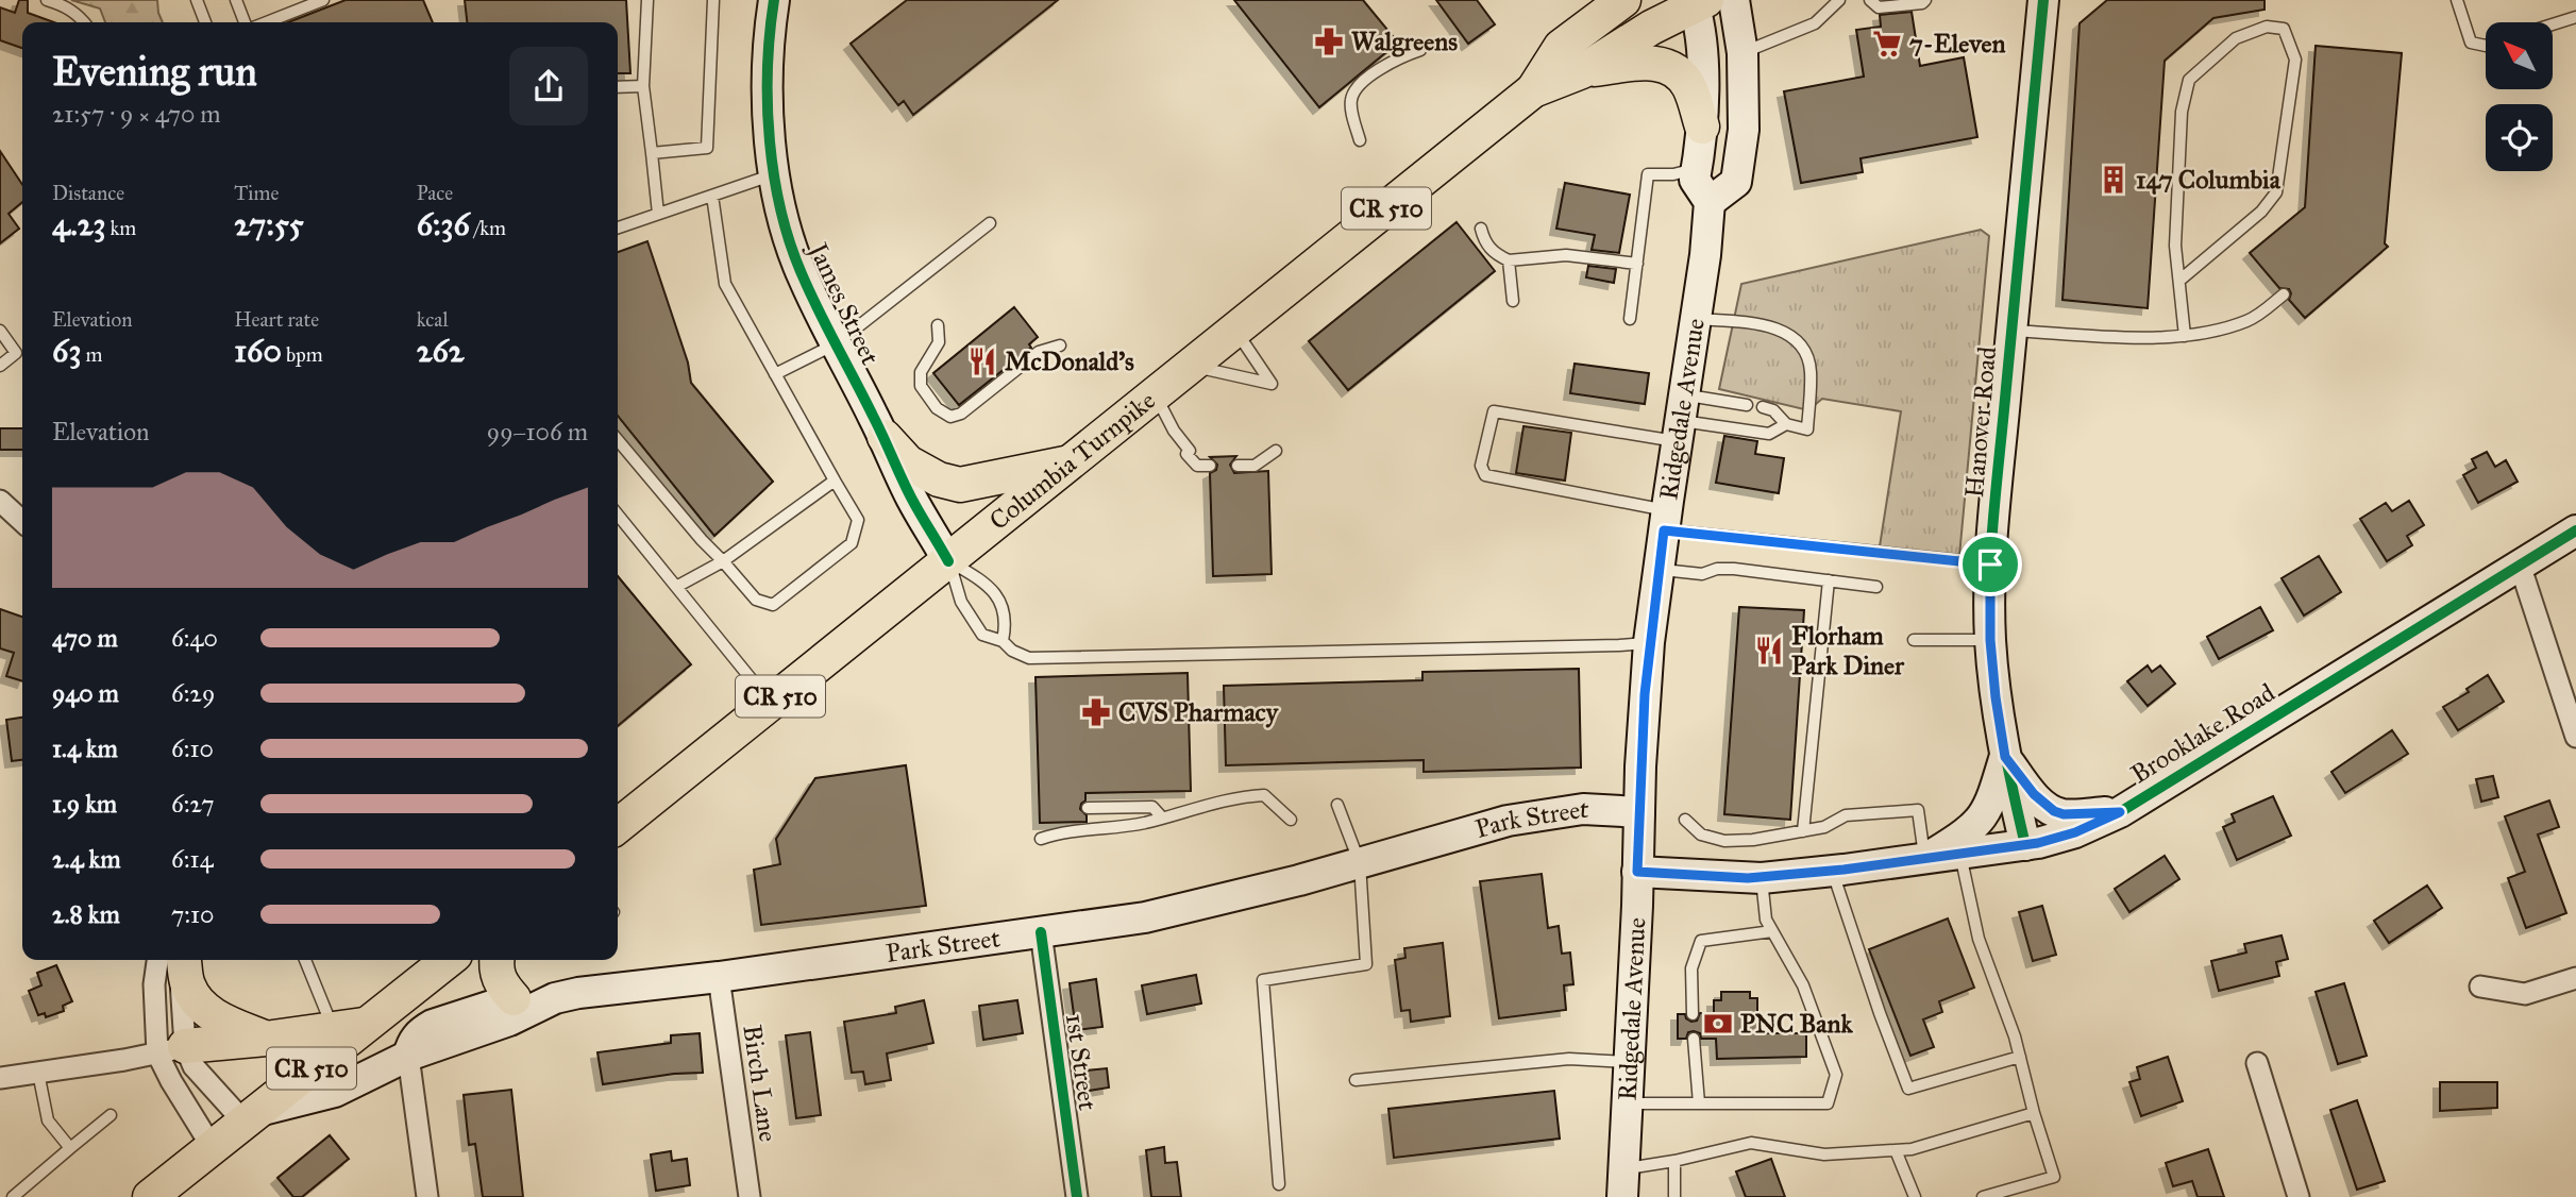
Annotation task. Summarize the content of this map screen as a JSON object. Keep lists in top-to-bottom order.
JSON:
{
  "streets": {
    "main road": [
      "CR 510",
      "James Street",
      "Ridgedale Avenue",
      "Hanover Road",
      "Columbia Turnpike",
      "Brooklake Road",
      "Park Street"
    ],
    "street": ["1st Street", "Birch Lane"]
  },
  "crossings": [
    ["CR 510", "Park Street"],
    ["James Street", "Columbia Turnpike"],
    ["Ridgedale Avenue", "Columbia Turnpike"],
    ["Ridgedale Avenue", "Brooklake Road"],
    ["Ridgedale Avenue", "Park Street"],
    ["Hanover Road", "Brooklake Road"],
    ["Park Street", "1st Street"],
    ["Park Street", "Birch Lane"]
  ],
  "places": {
    "pharmacy": ["Walgreens", "CVS Pharmacy"],
    "supermarket": ["7-Eleven"],
    "building": ["147 Columbia"],
    "restaurant": ["McDonald's", "Florham Park Diner"],
    "bank": ["PNC Bank"]
  },
  "north": "top left",
  "page": {
    "heading": ["Evening run", "21:57 · 9 × 470 m"],
    "stats": [
      ["Distance", "4.23 km"],
      ["Time", "27:55"],
      ["Pace", "6:36 /km"],
      ["Elevation", "63 m"],
      ["Heart rate", "160 bpm"],
      ["kcal", "262"]
    ],
    "chart": ["Elevation", "99–106 m"],
    "list": [
      {
        "name": "470 m",
        "note": "6:40"
      },
      {
        "name": "940 m",
        "note": "6:29"
      },
      {
        "name": "1.4 km",
        "note": "6:10"
      },
      {
        "name": "1.9 km",
        "note": "6:27"
      },
      {
        "name": "2.4 km",
        "note": "6:14"
      },
      {
        "name": "2.8 km",
        "note": "7:10"
      }
    ]
  }
}
